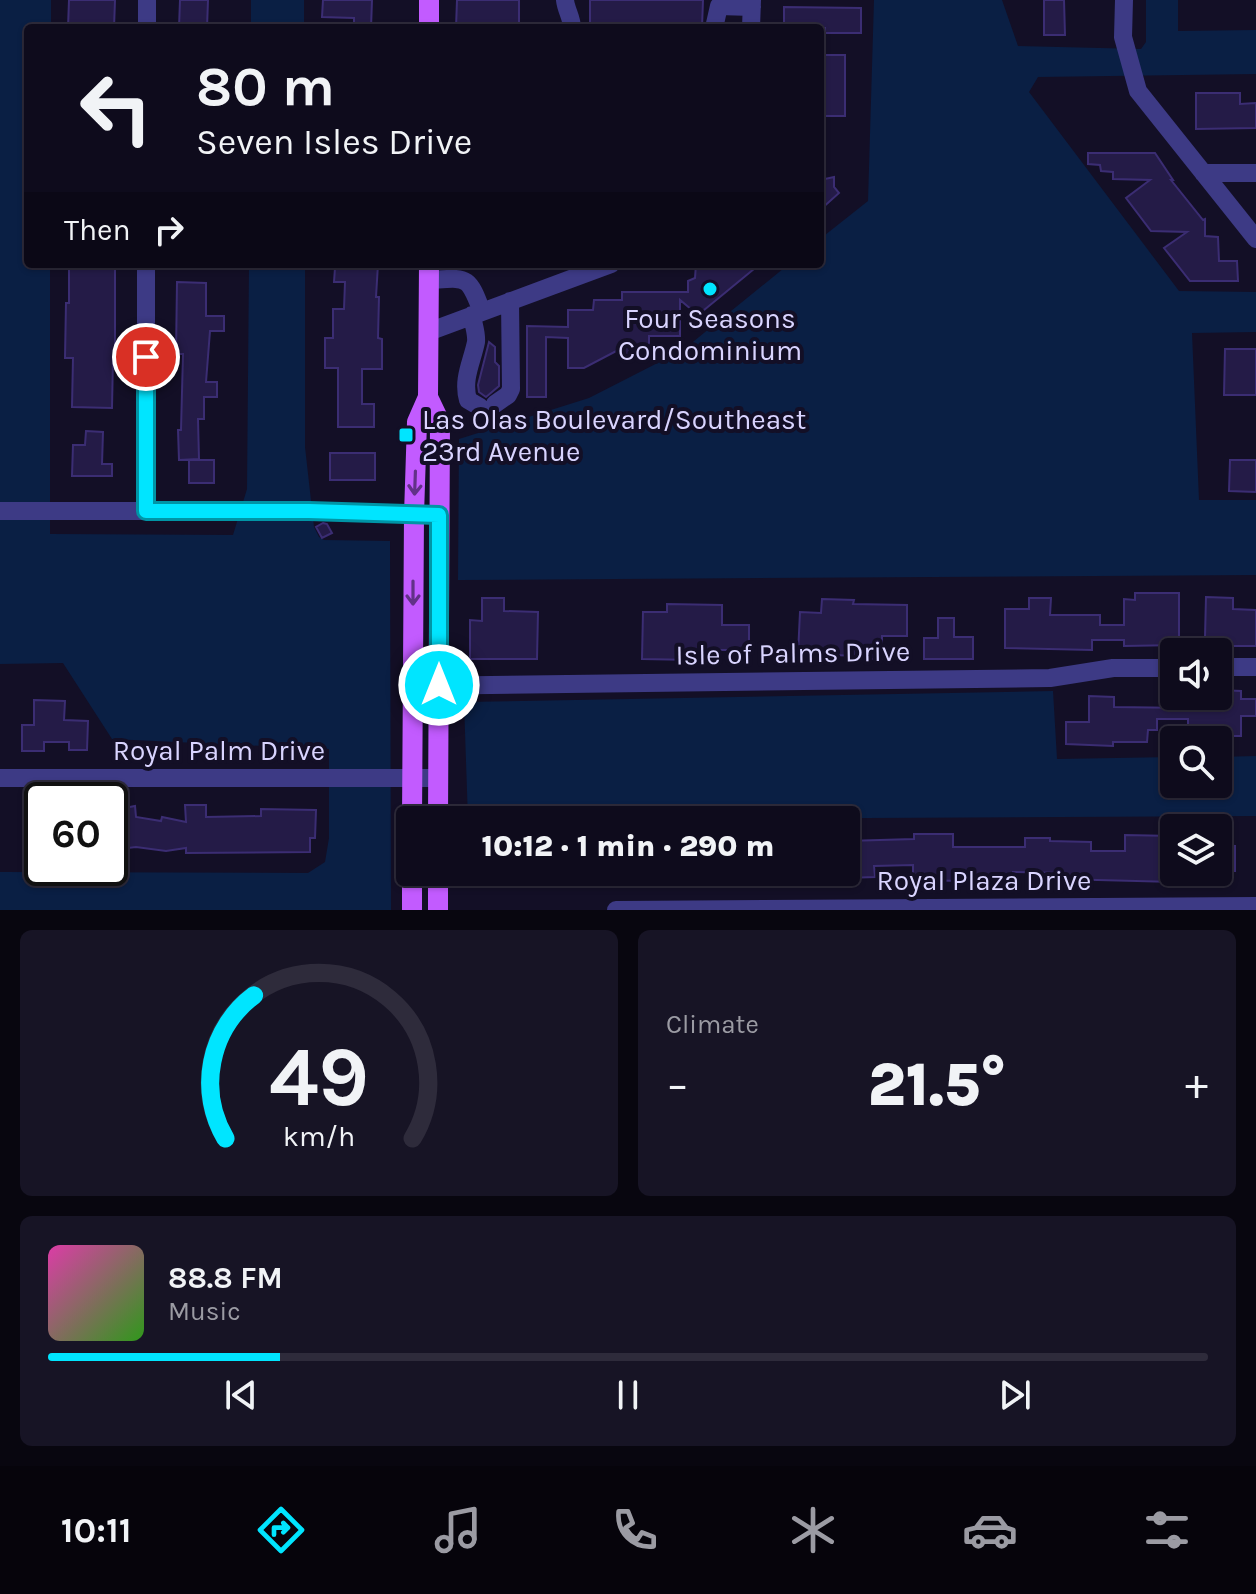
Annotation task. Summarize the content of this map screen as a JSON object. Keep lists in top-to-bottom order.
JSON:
{
  "streets": {
    "street": ["Isle of Palms Drive", "Royal Palm Drive", "Royal Plaza Drive"]
  },
  "places": {
    "other": ["Four Seasons Condominium"],
    "transit": ["Las Olas Boulevard/Southeast 23rd Avenue"]
  },
  "page": {
    "turn": ["80 m", "Seven Isles Drive"],
    "then": "Then",
    "limit": "60",
    "trip": "10:12 · 1 min · 290 m",
    "tile": "Climate",
    "heat": ["−", "21.5°", "+"],
    "song": ["88.8 FM", "Music"],
    "tabs": "10:11",
    "gauge": ["49", "km/h"]
  }
}
